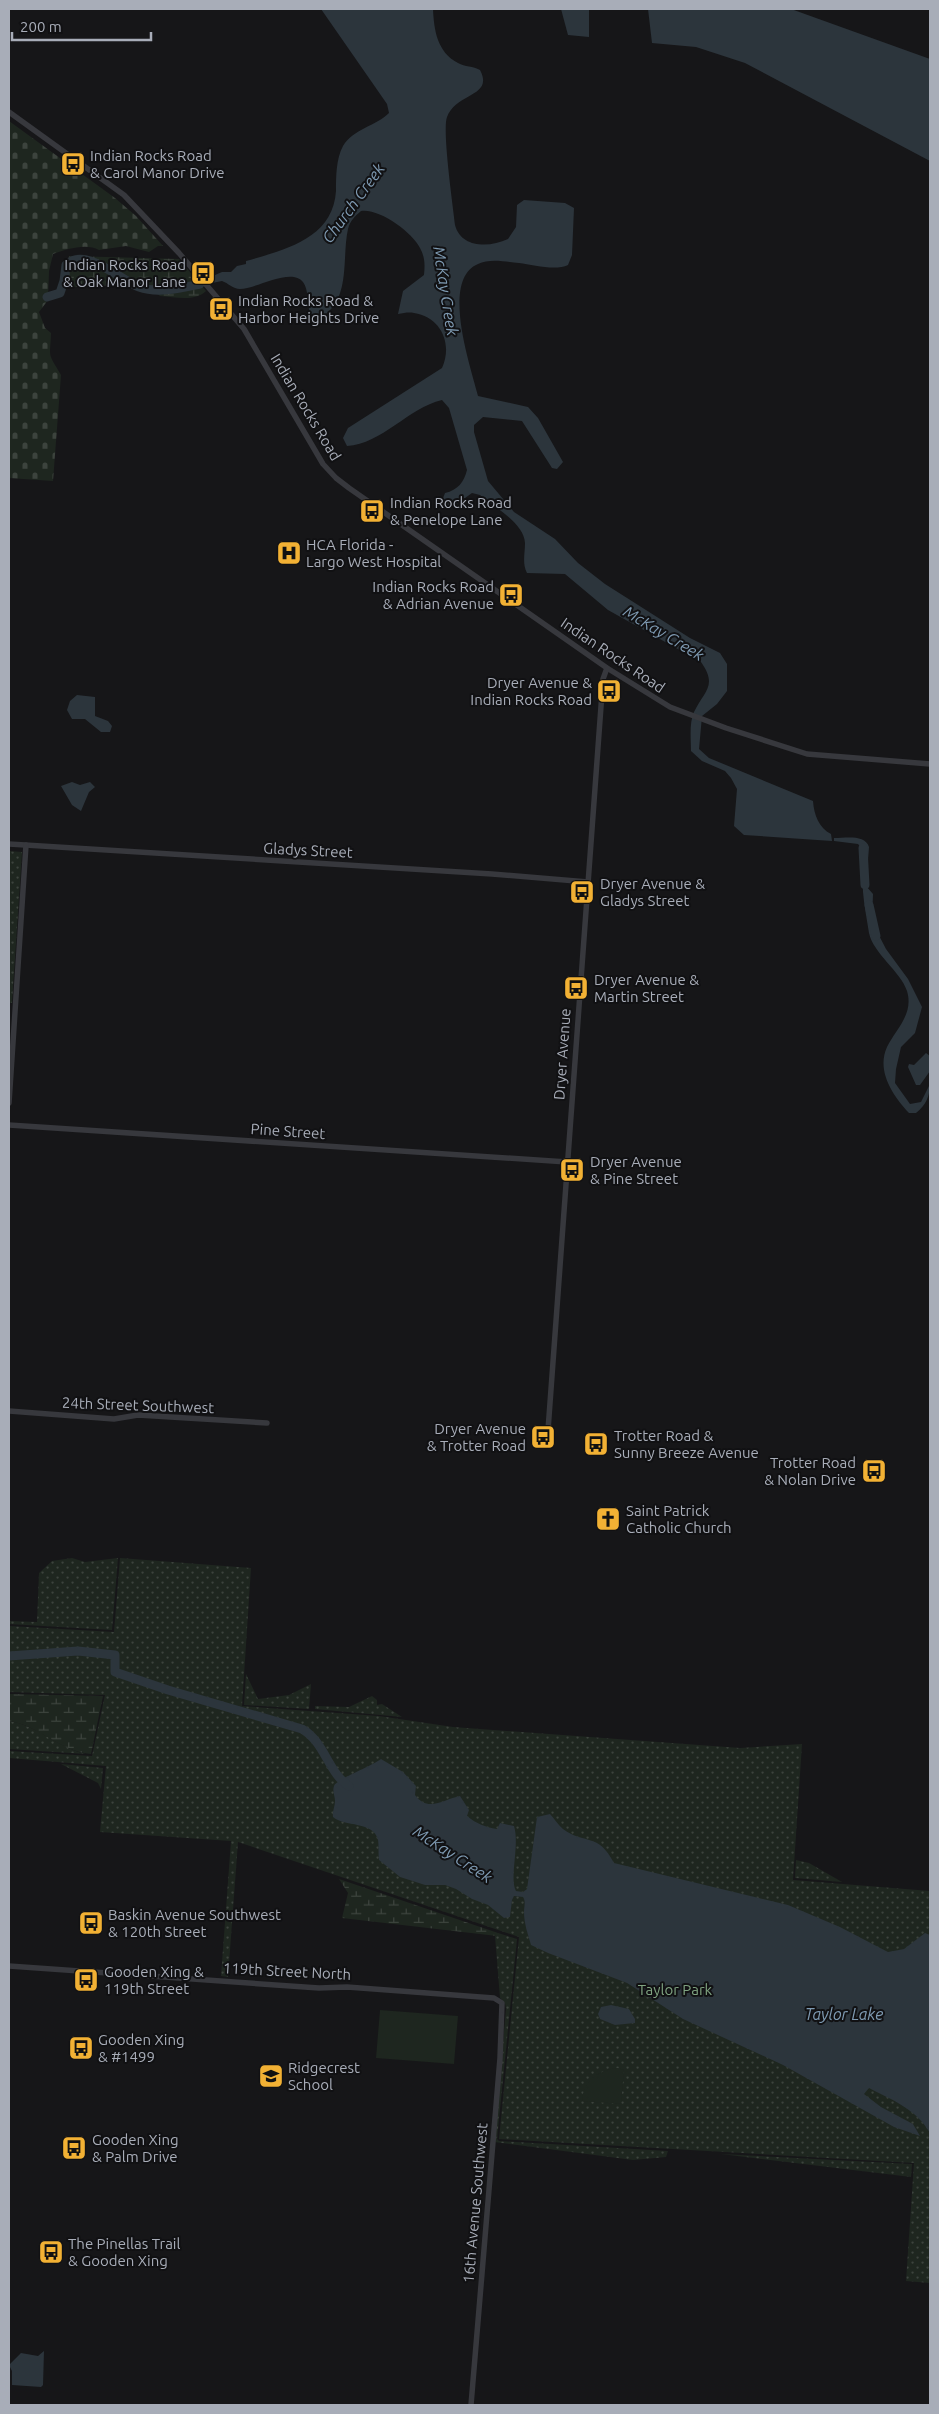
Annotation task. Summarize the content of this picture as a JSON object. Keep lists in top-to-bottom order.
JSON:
{
  "streets": {
    "street": [
      "Indian Rocks Road",
      "Gladys Street",
      "Dryer Avenue",
      "Pine Street",
      "24th Street Southwest",
      "119th Street North",
      "16th Avenue Southwest"
    ]
  },
  "crossings": [
    ["Indian Rocks Road", "Dryer Avenue"],
    ["Gladys Street", "Dryer Avenue"],
    ["Dryer Avenue", "Pine Street"],
    ["119th Street North", "16th Avenue Southwest"]
  ],
  "water": ["Church Creek", "McKay Creek", "Taylor Lake"],
  "parks": ["Taylor Park"],
  "places": {
    "bus stop": [
      "Indian Rocks Road & Carol Manor Drive",
      "Indian Rocks Road & Oak Manor Lane",
      "Indian Rocks Road & Harbor Heights Drive",
      "Indian Rocks Road & Penelope Lane",
      "Indian Rocks Road & Adrian Avenue",
      "Dryer Avenue & Indian Rocks Road",
      "Dryer Avenue & Gladys Street",
      "Dryer Avenue & Martin Street",
      "Dryer Avenue & Pine Street",
      "Dryer Avenue & Trotter Road",
      "Trotter Road & Sunny Breeze Avenue",
      "Trotter Road & Nolan Drive",
      "Baskin Avenue Southwest & 120th Street",
      "Gooden Xing & 119th Street",
      "Gooden Xing & #1499",
      "Gooden Xing & Palm Drive",
      "The Pinellas Trail & Gooden Xing"
    ],
    "hospital": ["HCA Florida - Largo West Hospital"],
    "church": ["Saint Patrick Catholic Church"],
    "school or university": ["Ridgecrest School"]
  },
  "scale_bar": "200 m"
}
